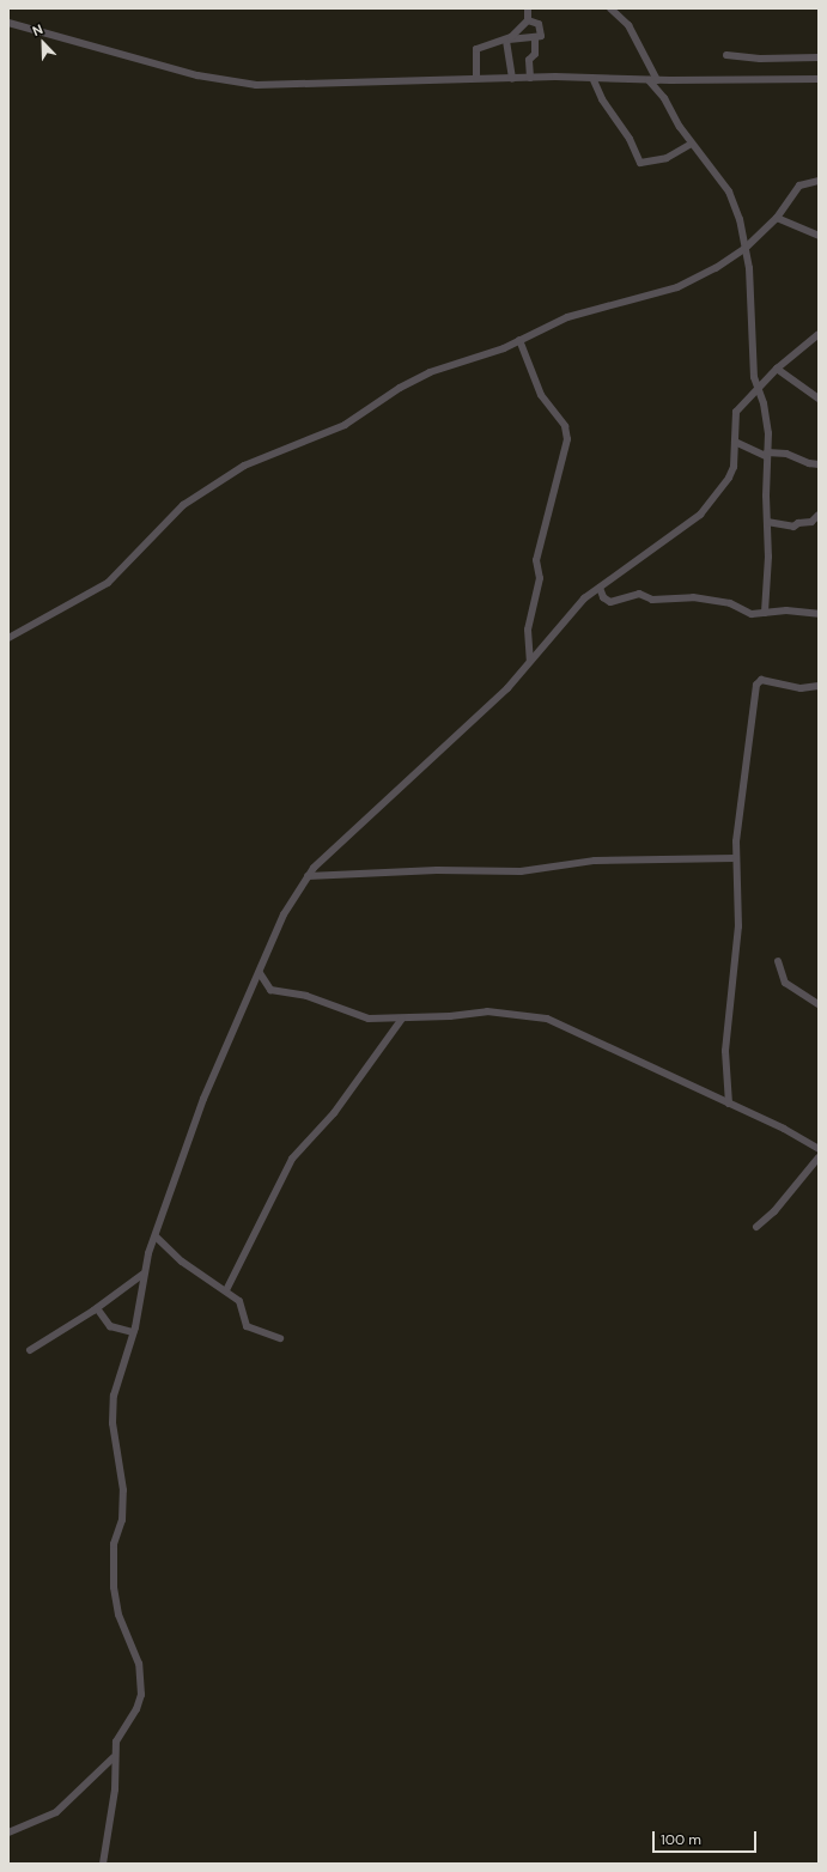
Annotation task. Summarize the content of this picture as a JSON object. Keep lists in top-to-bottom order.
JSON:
{
  "scale_bar": "100 m",
  "north": "top left"
}
